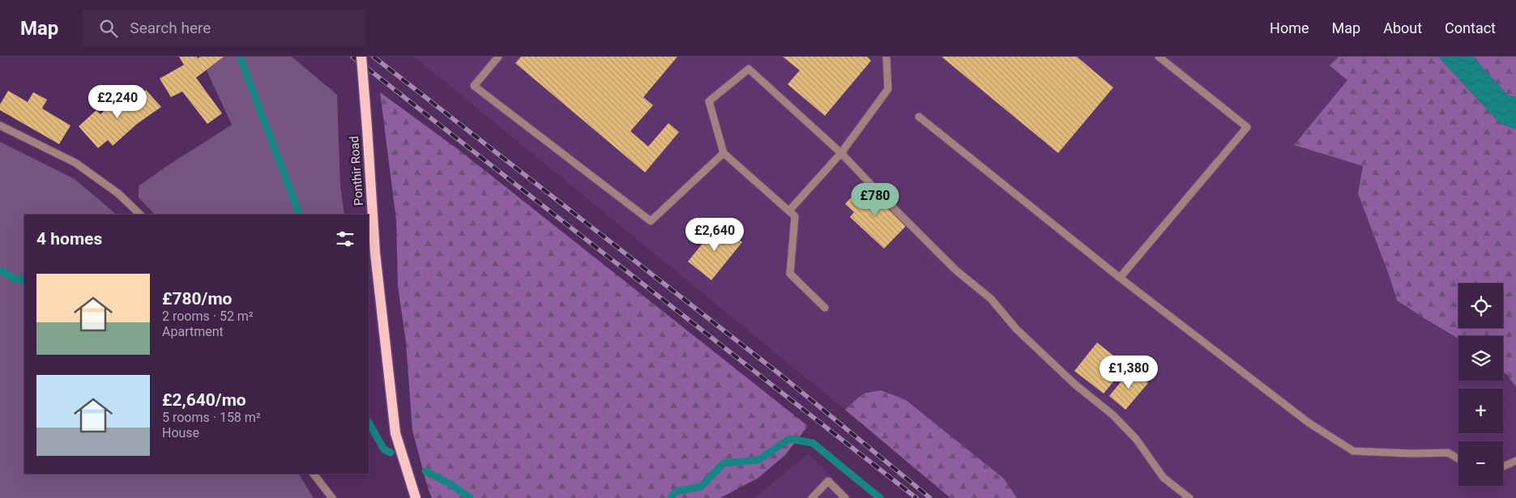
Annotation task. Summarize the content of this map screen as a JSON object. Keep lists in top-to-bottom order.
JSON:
{
  "streets": {
    "main road": ["Ponthir Road"]
  },
  "page": {
    "header": "Map",
    "search": "Search here",
    "nav": [
      "Home",
      "Map",
      "About",
      "Contact"
    ],
    "price": [
      "£2,240",
      "£780",
      "£2,640",
      "£1,380"
    ],
    "heading": "4 homes",
    "list": [
      {
        "name": "£780/mo",
        "note": "2 rooms · 52 m² · Apartment"
      },
      {
        "name": "£2,640/mo",
        "note": "5 rooms · 158 m² · House"
      }
    ],
    "map_buttons": ["+", "−"]
  }
}
